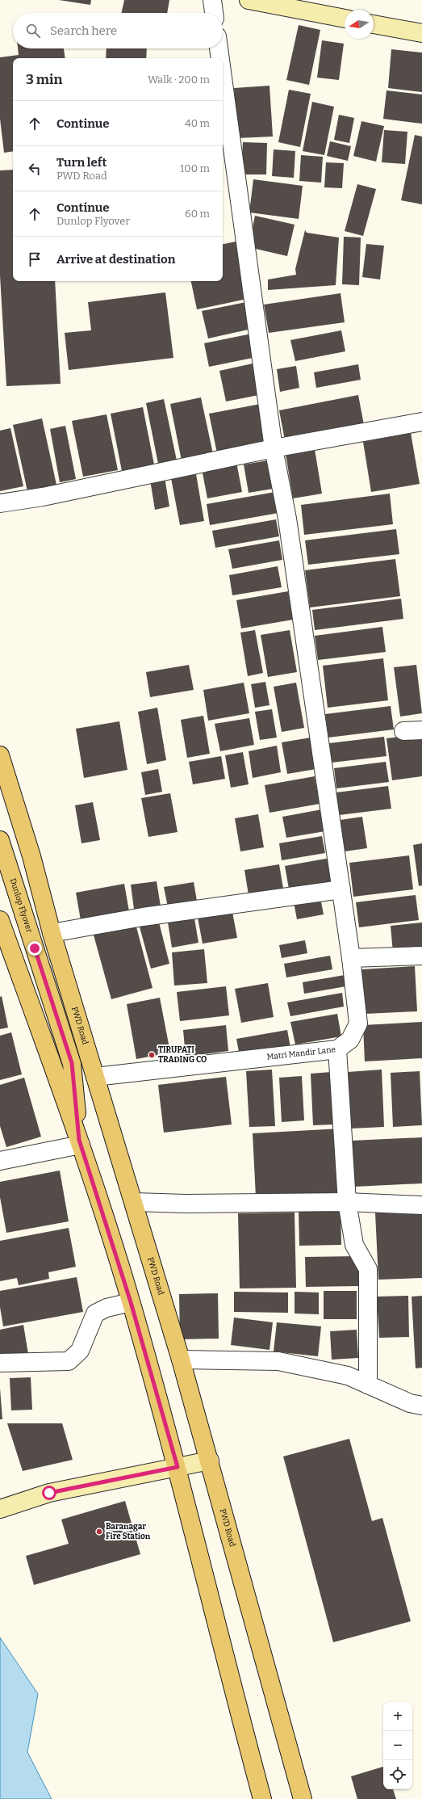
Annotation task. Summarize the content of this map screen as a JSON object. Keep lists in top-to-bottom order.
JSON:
{
  "streets": {
    "main road": ["Dunlop Flyover", "PWD Road"],
    "street": ["Matri Mandir Lane"]
  },
  "crossings": [
    ["PWD Road", "Matri Mandir Lane"]
  ],
  "places": ["TIRUPATI TRADING CO", "Baranagar Fire Station"],
  "north": "left",
  "page": {
    "search": "Search here",
    "heading": ["3 min", "Walk · 200 m"],
    "list": [
      ["Continue", "40 m"],
      ["Turn left", "PWD Road", "100 m"],
      ["Continue", "Dunlop Flyover", "60 m"],
      "Arrive at destination"
    ],
    "map_buttons": ["+", "−"]
  }
}
